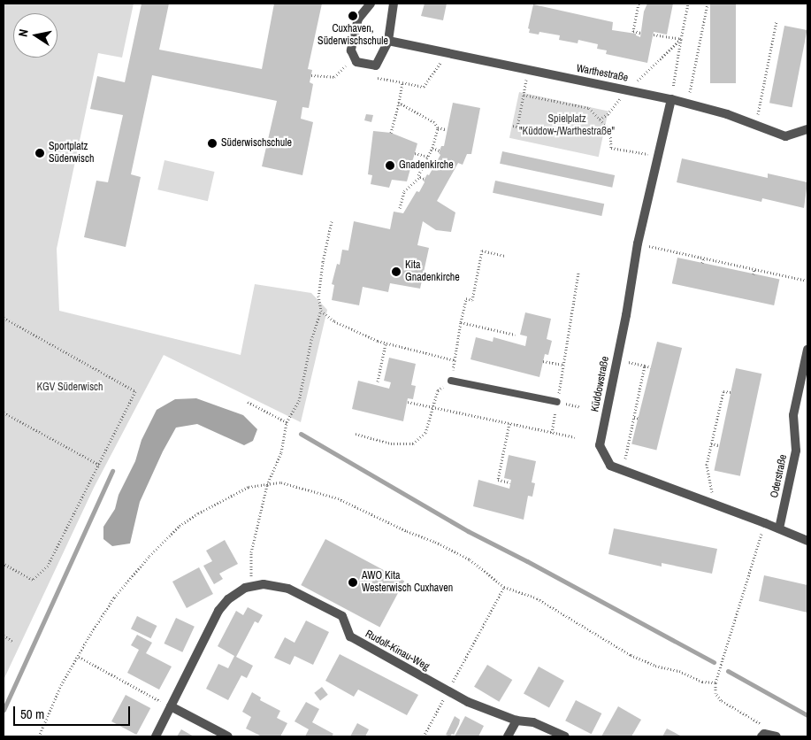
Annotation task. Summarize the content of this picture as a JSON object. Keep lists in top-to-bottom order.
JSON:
{
  "streets": {
    "street": [
      "Warthestraße",
      "Küddowstraße",
      "Oderstraße",
      "Rudolf-Kinau-Weg"
    ]
  },
  "crossings": [
    ["Warthestraße", "Küddowstraße"],
    ["Küddowstraße", "Oderstraße"]
  ],
  "parks": ["Spielplatz \"Küddow-/Warthestraße\"", "KGV Süderwisch"],
  "places": [
    "Cuxhaven, Süderwischschule",
    "Süderwischschule",
    "Sportplatz Süderwisch",
    "Gnadenkirche",
    "Kita Gnadenkirche",
    "AWO Kita Westerwisch Cuxhaven"
  ],
  "scale_bar": "50 m",
  "north": "left"
}
